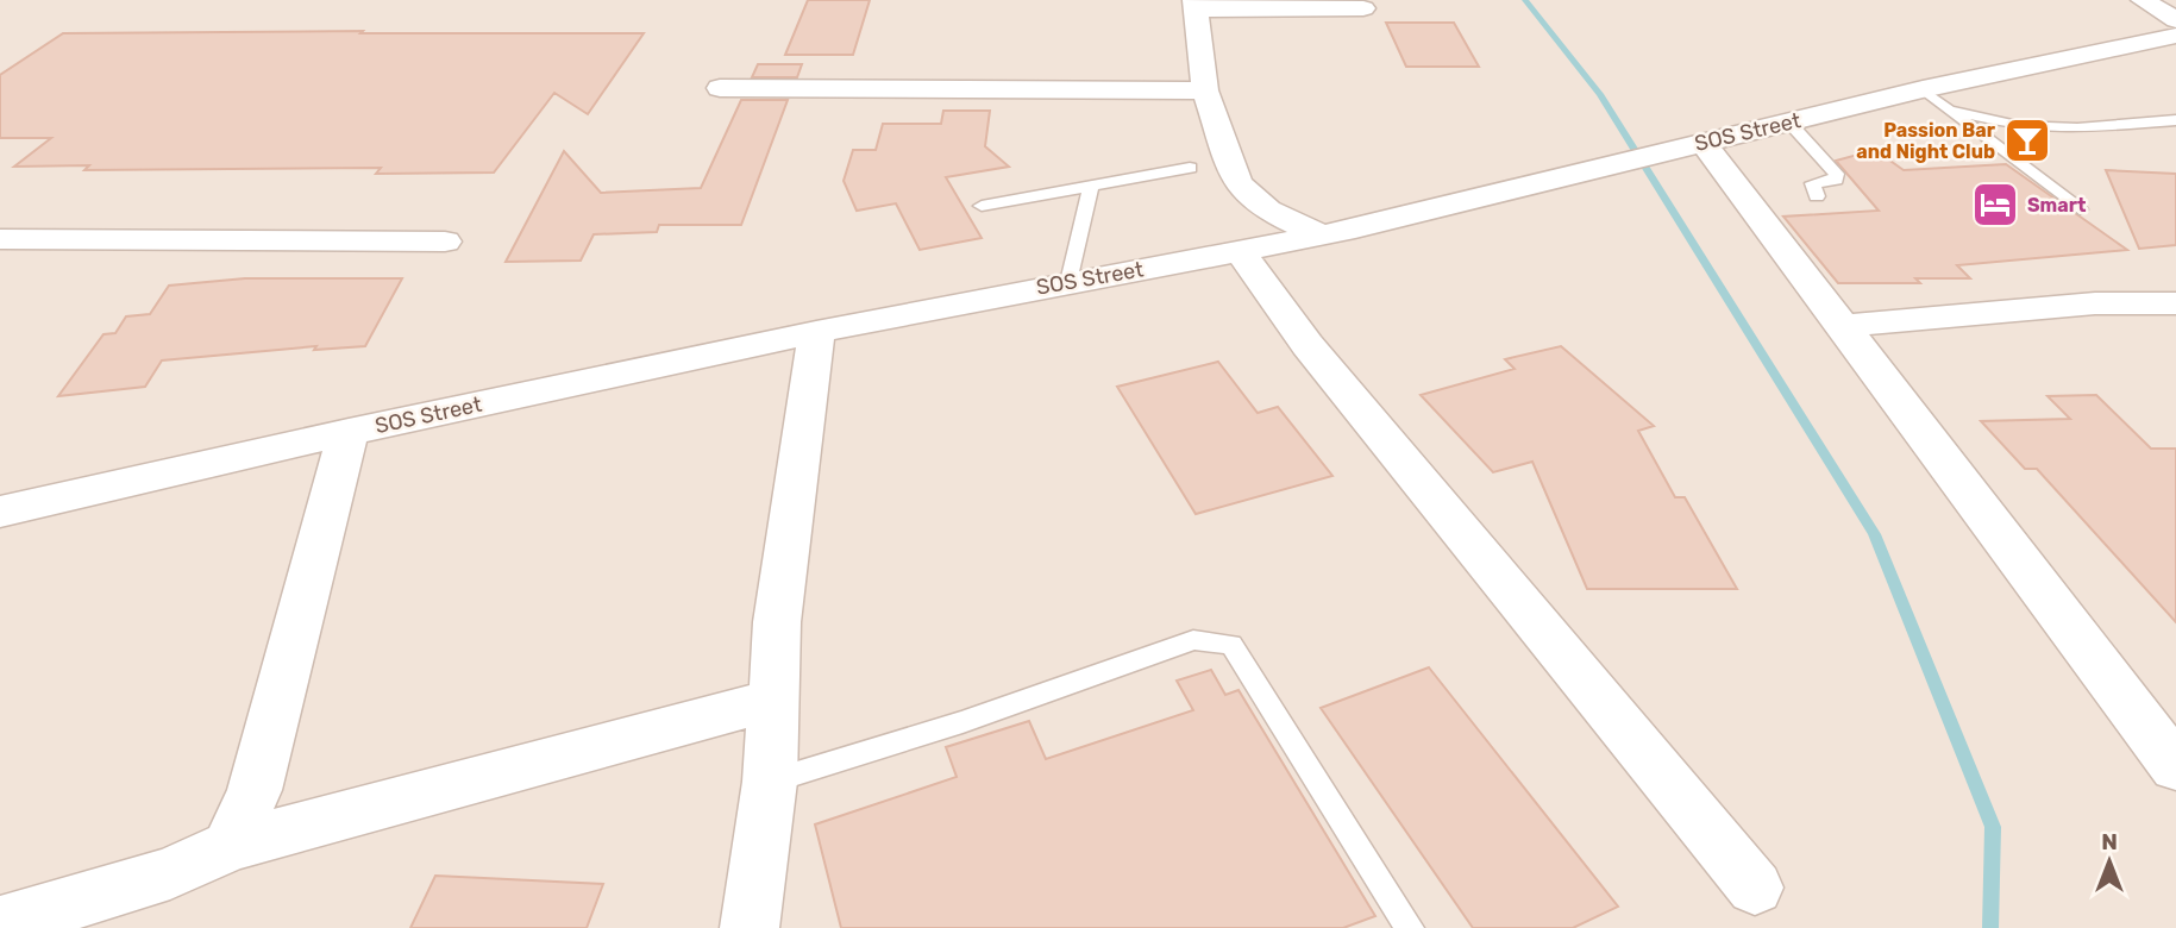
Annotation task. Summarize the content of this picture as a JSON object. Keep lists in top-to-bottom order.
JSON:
{
  "streets": {
    "street": ["SOS Street"]
  },
  "places": {
    "bar": ["Passion Bar and Night Club"],
    "hotel": ["Smart"]
  },
  "north": "top"
}
